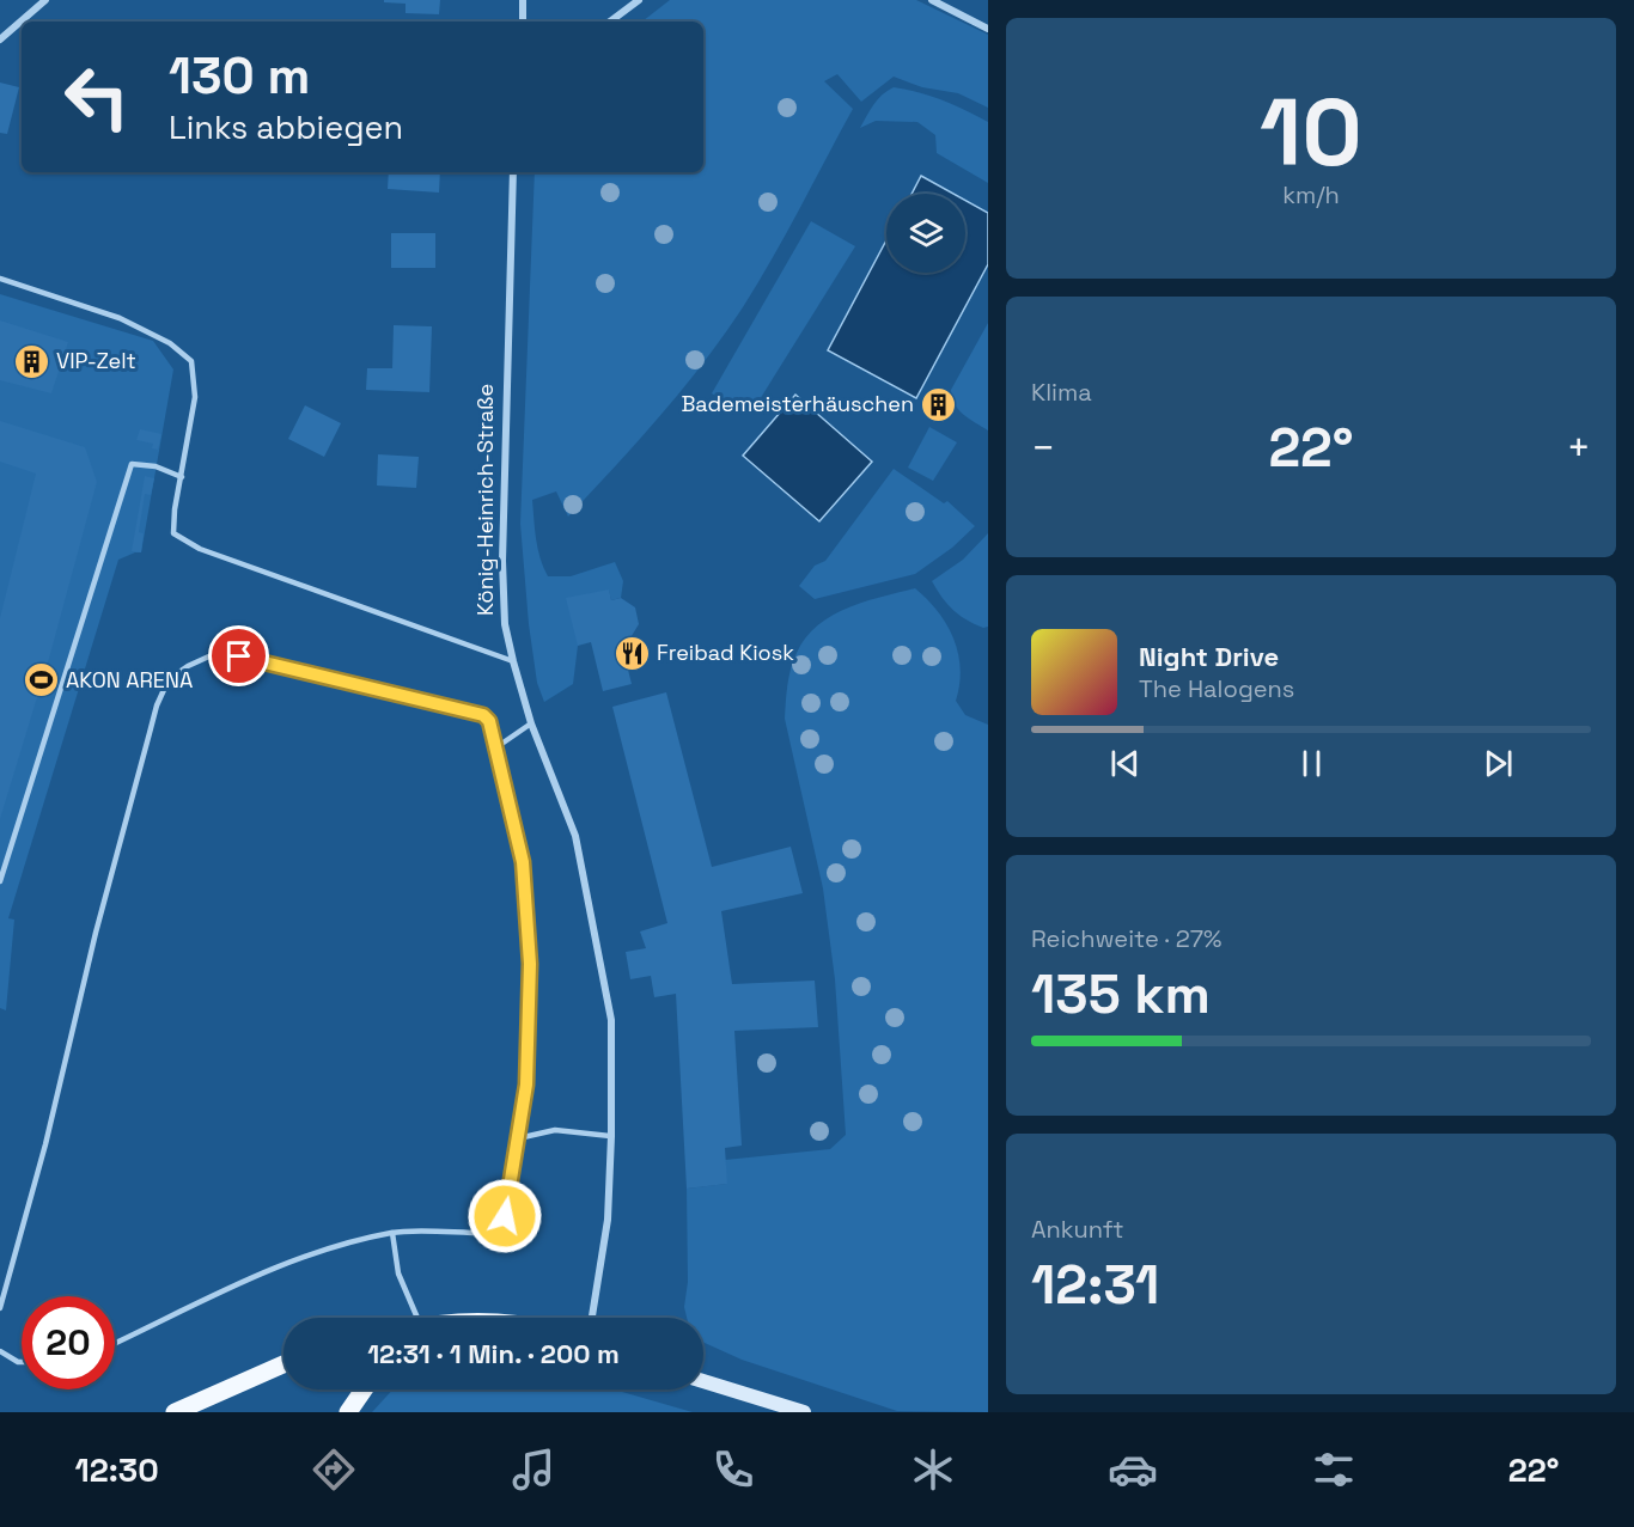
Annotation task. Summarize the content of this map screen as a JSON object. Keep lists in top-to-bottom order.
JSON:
{
  "streets": {
    "street": ["König-Heinrich-Straße"]
  },
  "places": {
    "building": ["VIP-Zelt", "Bademeisterhäuschen"],
    "restaurant": ["Freibad Kiosk"],
    "sports": ["AKON ARENA"]
  },
  "page": {
    "tile": [
      ["10", "km/h"],
      "Klima",
      ["Reichweite · 27%", "135 km"],
      ["Ankunft", "12:31"]
    ],
    "turn": ["130 m", "Links abbiegen"],
    "heat": ["−", "22°", "+"],
    "song": ["Night Drive", "The Halogens"],
    "limit": "20",
    "trip": "12:31 · 1 Min. · 200 m",
    "tabs": ["12:30", "22°"]
  }
}
